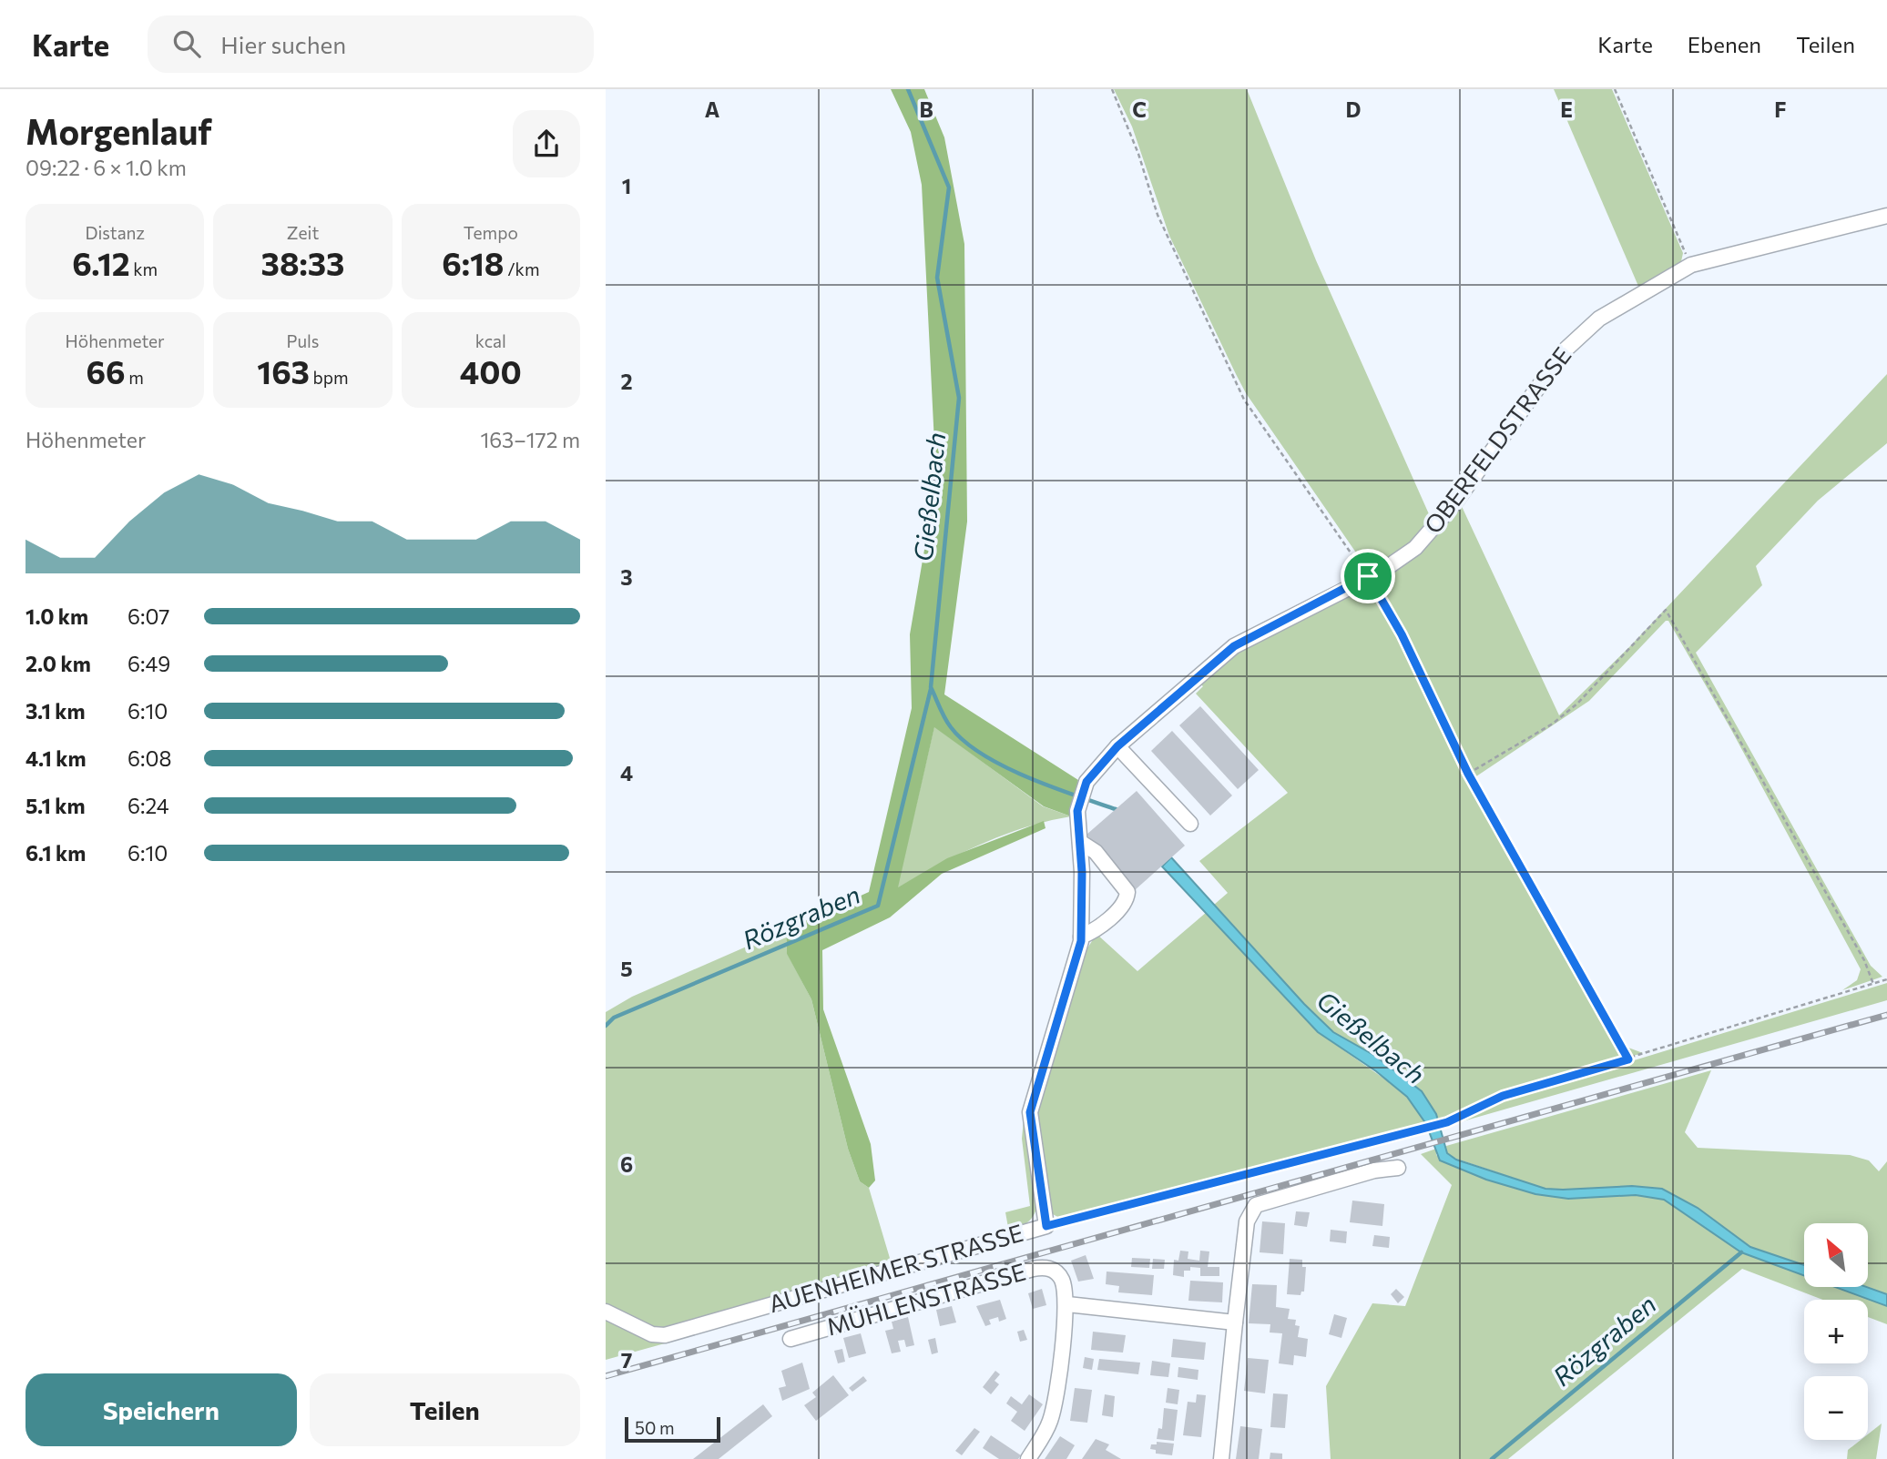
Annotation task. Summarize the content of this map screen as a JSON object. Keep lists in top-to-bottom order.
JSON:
{
  "streets": {
    "street": ["OBERFELDSTRASSE", "AUENHEIMER STRASSE", "MÜHLENSTRASSE"]
  },
  "crossings": [
    ["OBERFELDSTRASSE", "AUENHEIMER STRASSE"]
  ],
  "water": ["Gießelbach", "Rözgraben"],
  "scale_bar": "50 m",
  "north": "top left",
  "page": {
    "header": "Karte",
    "search": "Hier suchen",
    "nav": ["Karte", "Ebenen", "Teilen"],
    "heading": ["Morgenlauf", "09:22 · 6 × 1.0 km"],
    "stats": [
      ["Distanz", "6.12 km"],
      ["Zeit", "38:33"],
      ["Tempo", "6:18 /km"],
      ["Höhenmeter", "66 m"],
      ["Puls", "163 bpm"],
      ["kcal", "400"]
    ],
    "chart": ["Höhenmeter", "163–172 m"],
    "list": [
      {
        "name": "1.0 km",
        "note": "6:07"
      },
      {
        "name": "2.0 km",
        "note": "6:49"
      },
      {
        "name": "3.1 km",
        "note": "6:10"
      },
      {
        "name": "4.1 km",
        "note": "6:08"
      },
      {
        "name": "5.1 km",
        "note": "6:24"
      },
      {
        "name": "6.1 km",
        "note": "6:10"
      }
    ],
    "map_buttons": ["+", "−"],
    "buttons": ["Speichern", "Teilen"],
    "scale": "50 m"
  },
  "grid": {
    "columns": [
      "A",
      "B",
      "C",
      "D",
      "E",
      "F"
    ],
    "rows": [
      "1",
      "2",
      "3",
      "4",
      "5",
      "6",
      "7"
    ]
  }
}
